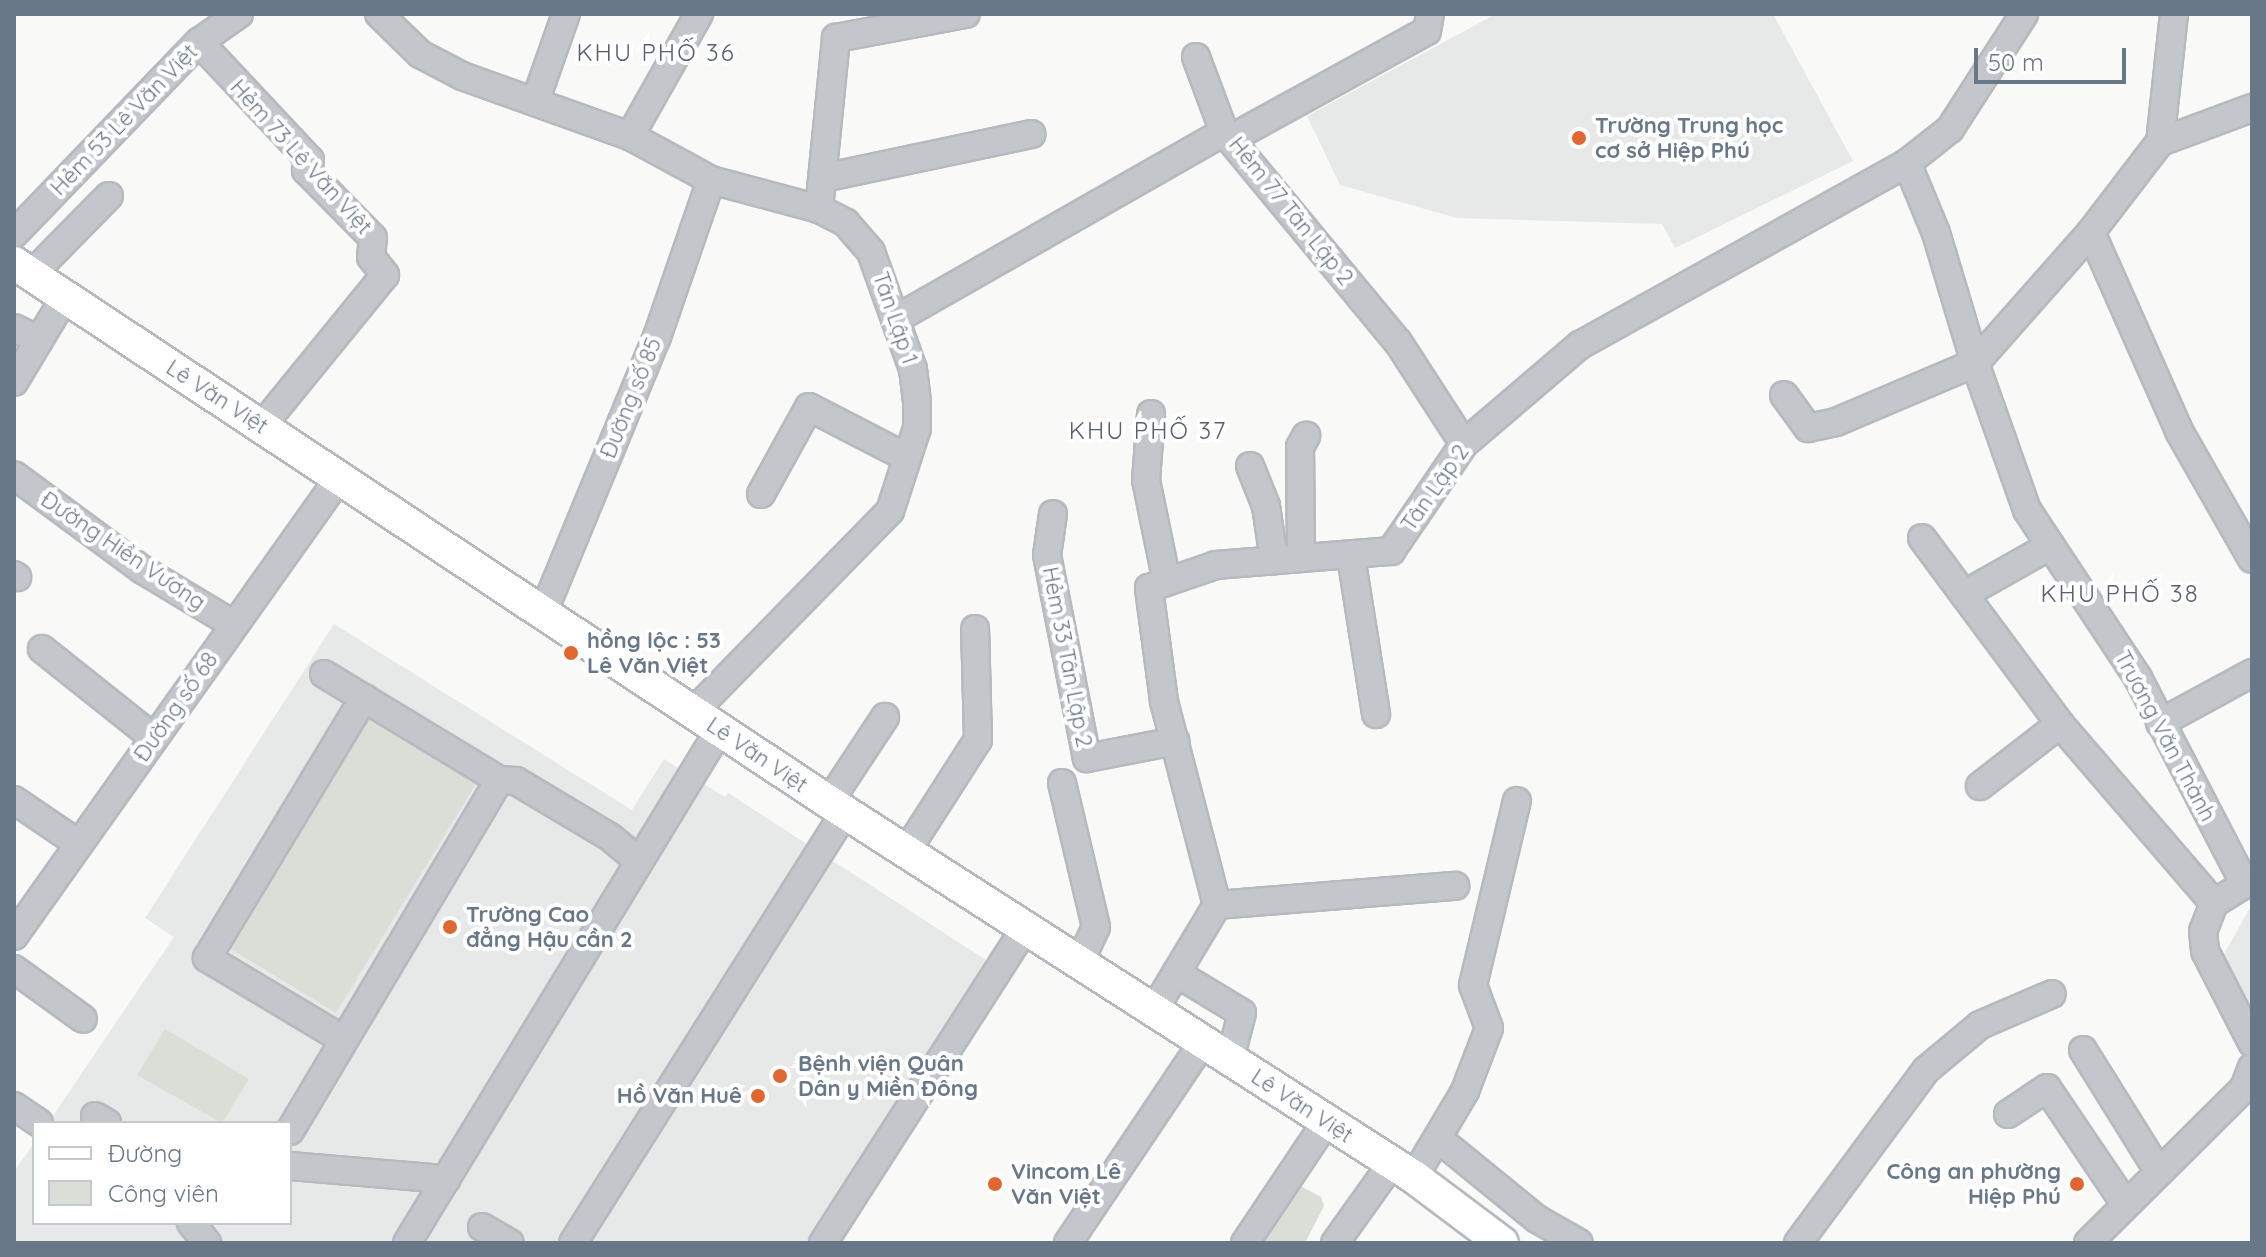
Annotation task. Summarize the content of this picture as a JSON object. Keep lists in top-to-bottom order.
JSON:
{
  "streets": {
    "main road": ["Lê Văn Việt"],
    "street": [
      "Hẻm 53 Lê Văn Việt",
      "Hẻm 73 Lê Văn Việt",
      "Hẻm 77 Tân Lập 2",
      "Tân Lập 1",
      "Đường số 85",
      "Tân Lập 2",
      "Đường Hiền Vương",
      "Hẻm 33 Tân Lập 2",
      "Đường số 68",
      "Trương Văn Thành"
    ]
  },
  "crossings": [
    ["Hẻm 53 Lê Văn Việt", "Hẻm 73 Lê Văn Việt"],
    ["Hẻm 73 Lê Văn Việt", "Lê Văn Việt"],
    ["Hẻm 77 Tân Lập 2", "Tân Lập 1"],
    ["Hẻm 77 Tân Lập 2", "Tân Lập 2"],
    ["Tân Lập 1", "Lê Văn Việt"],
    ["Tân Lập 1", "Đường số 85"],
    ["Lê Văn Việt", "Đường số 85"],
    ["Lê Văn Việt", "Đường số 68"],
    ["Tân Lập 2", "Trương Văn Thành"],
    ["Đường Hiền Vương", "Đường số 68"]
  ],
  "districts": ["KHU PHỐ 36", "KHU PHỐ 37", "KHU PHỐ 38"],
  "places": [
    "Trường Trung học cơ sở Hiệp Phú",
    "hồng lộc : 53 Lê Văn Việt",
    "Trường Cao đẳng Hậu cần 2",
    "Bệnh viện Quân Dân y Miền Đông",
    "Hồ Văn Huê",
    "Vincom Lê Văn Việt",
    "Công an phường Hiệp Phú"
  ],
  "legend": ["Đường", "Công viên"],
  "scale_bar": "50 m"
}
